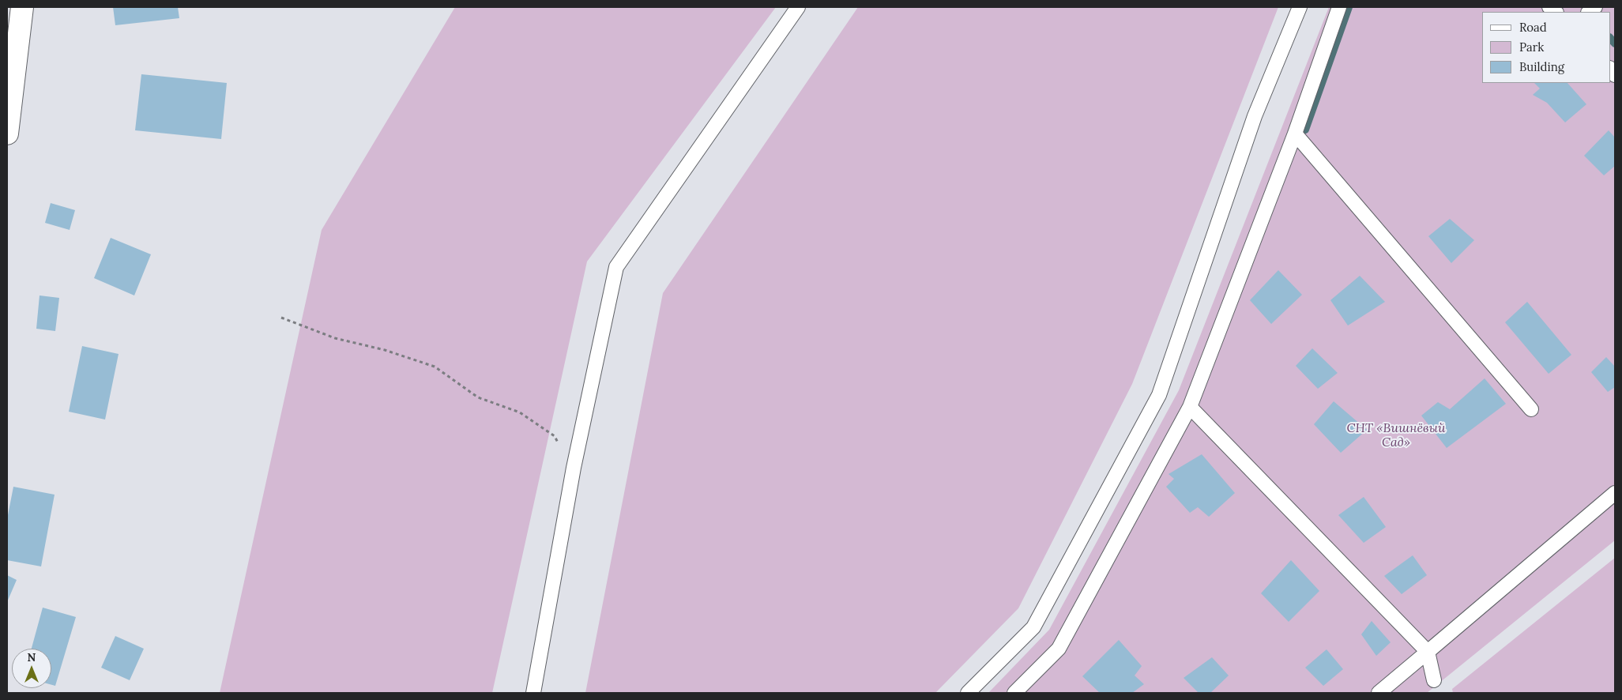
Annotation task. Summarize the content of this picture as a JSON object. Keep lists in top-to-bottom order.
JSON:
{
  "parks": ["СНТ «Вишнёвый Сад»"],
  "legend": ["Road", "Park", "Building"],
  "north": "top"
}
